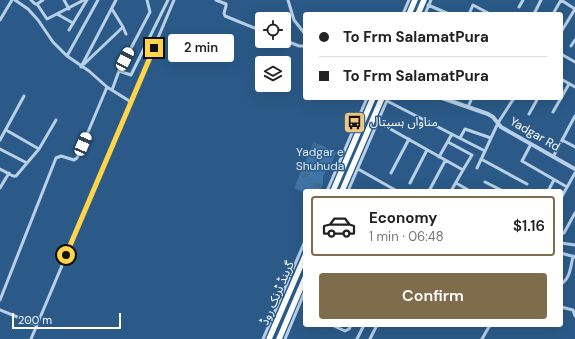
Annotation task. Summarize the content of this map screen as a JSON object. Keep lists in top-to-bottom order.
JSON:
{
  "streets": {
    "highway": ["گرینڈ ٹرنک روڈ"],
    "street": ["Yadgar Rd"]
  },
  "parks": ["Yadgar e Shuhuda"],
  "places": {
    "bus stop": ["مناواں ہسپتال"]
  },
  "scale_bar": "200 m",
  "page": {
    "banner": ["To Frm SalamatPura", "To Frm SalamatPura"],
    "bubble": "2 min",
    "list": [
      {
        "name": "Economy",
        "note": "1 min · 06:48",
        "value": "$1.16"
      }
    ],
    "buttons": "Confirm",
    "scale": "200 m"
  }
}
